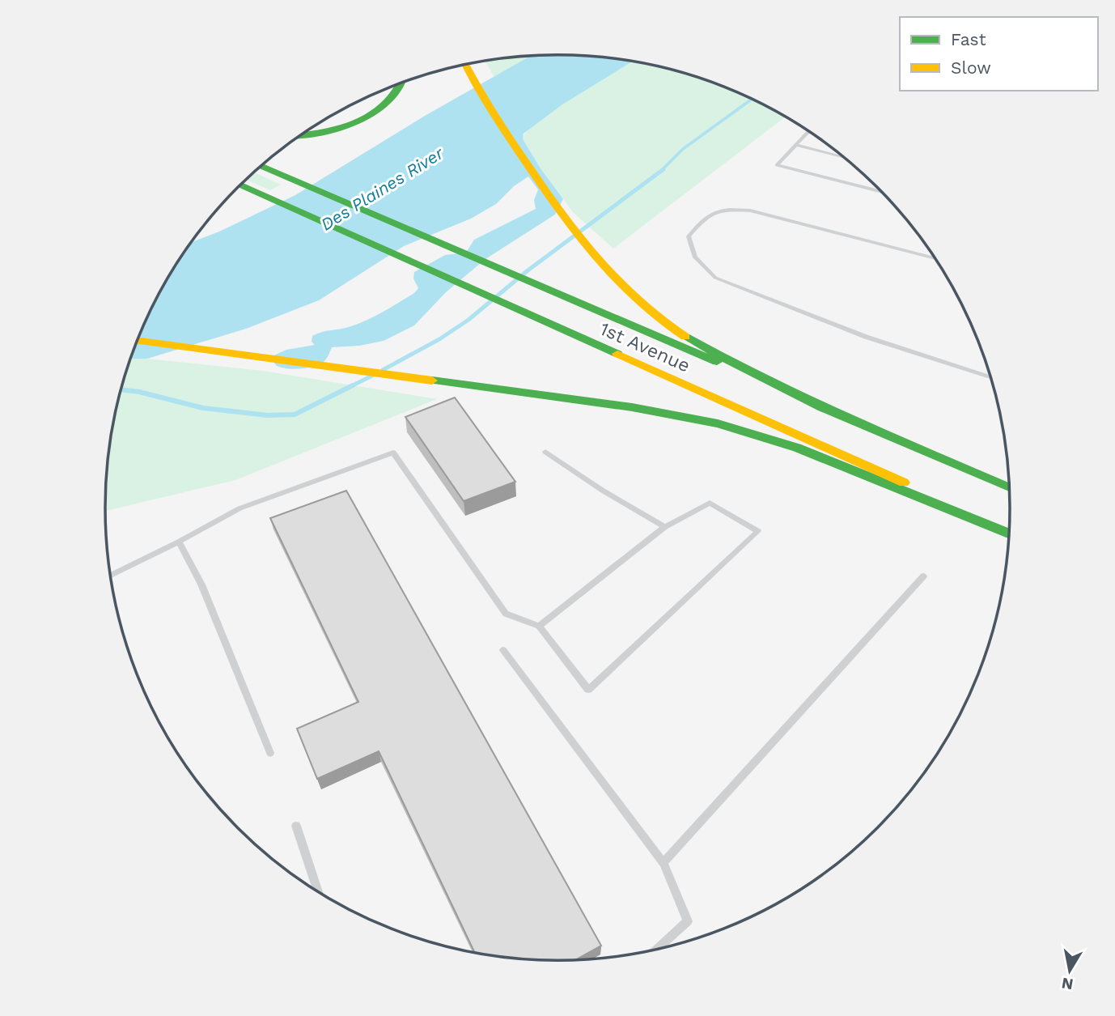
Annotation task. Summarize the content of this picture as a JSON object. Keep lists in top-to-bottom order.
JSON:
{
  "streets": {
    "main road": ["1st Avenue"]
  },
  "water": ["Des Plaines River"],
  "legend": ["Fast", "Slow"],
  "north": "bottom"
}
